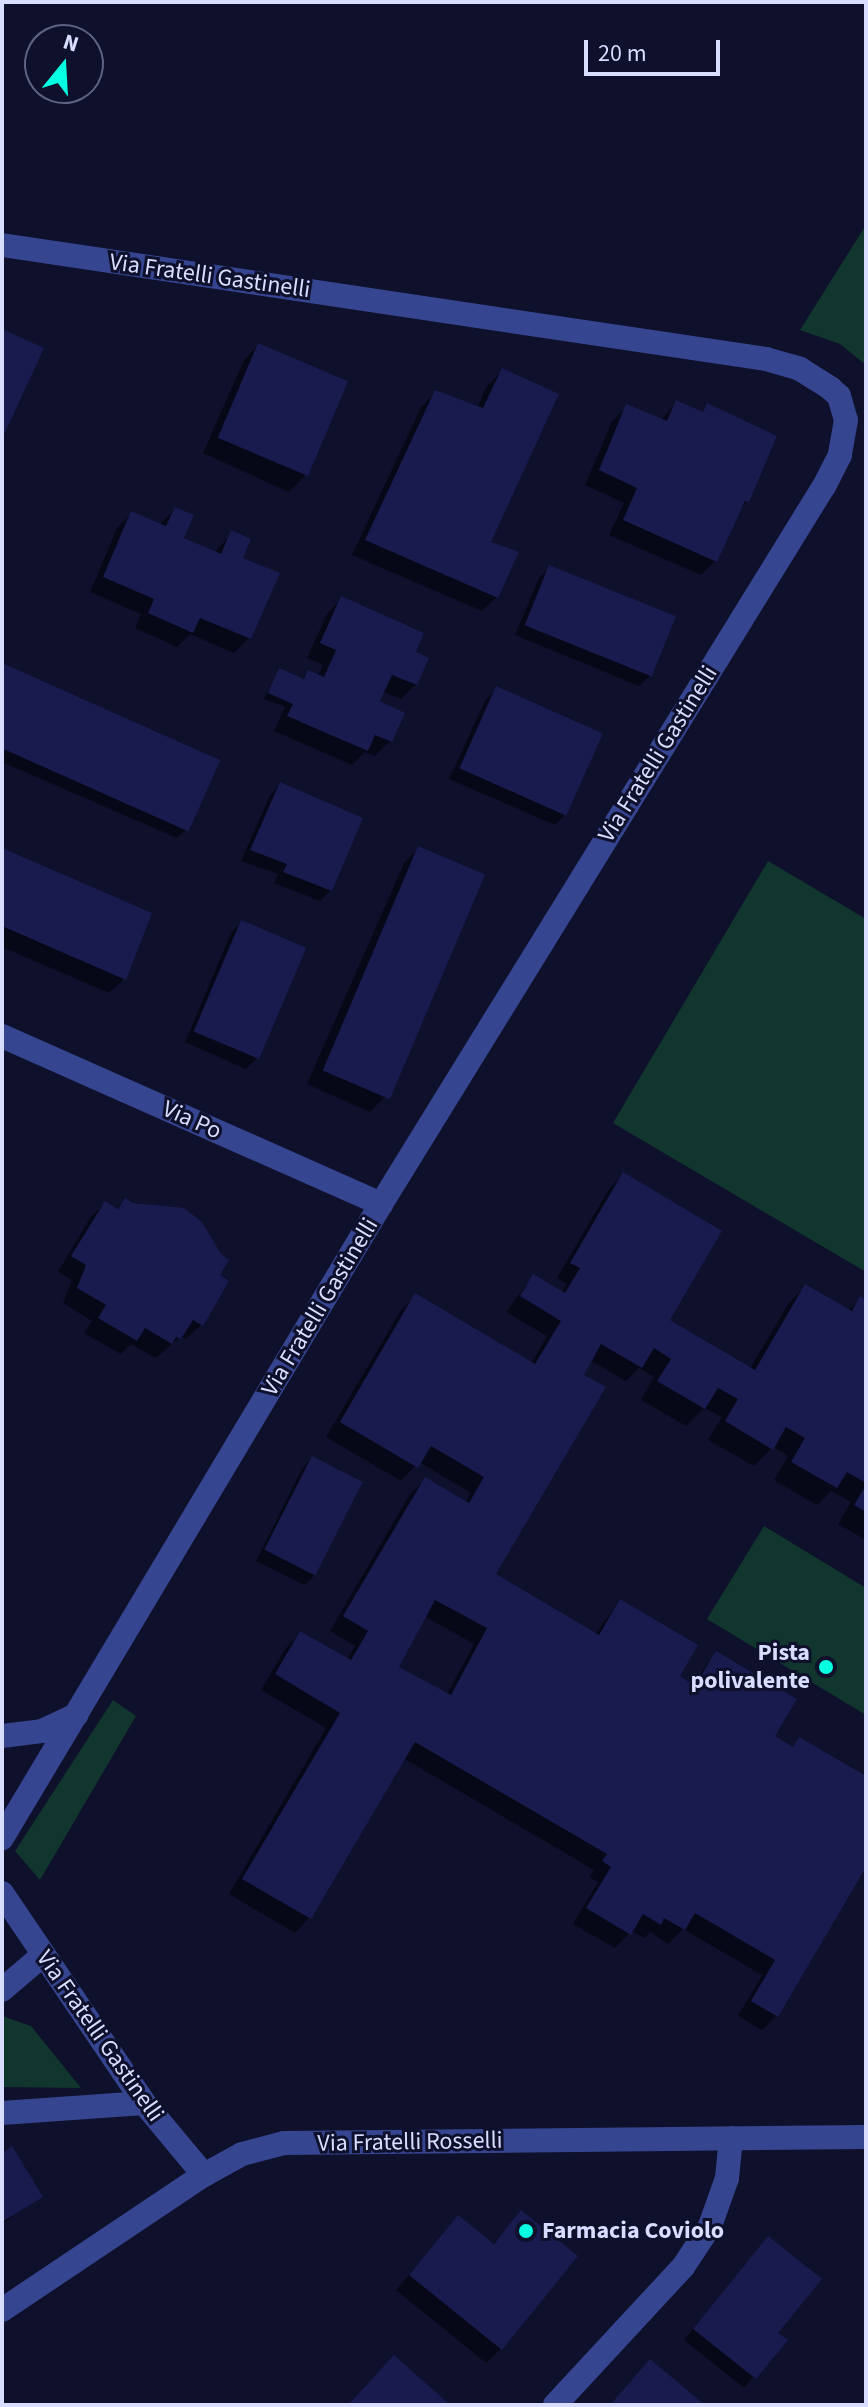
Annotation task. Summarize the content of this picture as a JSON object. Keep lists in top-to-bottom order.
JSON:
{
  "streets": {
    "street": ["Via Fratelli Gastinelli", "Via Po", "Via Fratelli Rosselli"]
  },
  "crossings": [
    ["Via Fratelli Gastinelli", "Via Po"],
    ["Via Fratelli Gastinelli", "Via Fratelli Rosselli"]
  ],
  "places": ["Pista polivalente", "Farmacia Coviolo"],
  "scale_bar": "20 m",
  "north": "top"
}
